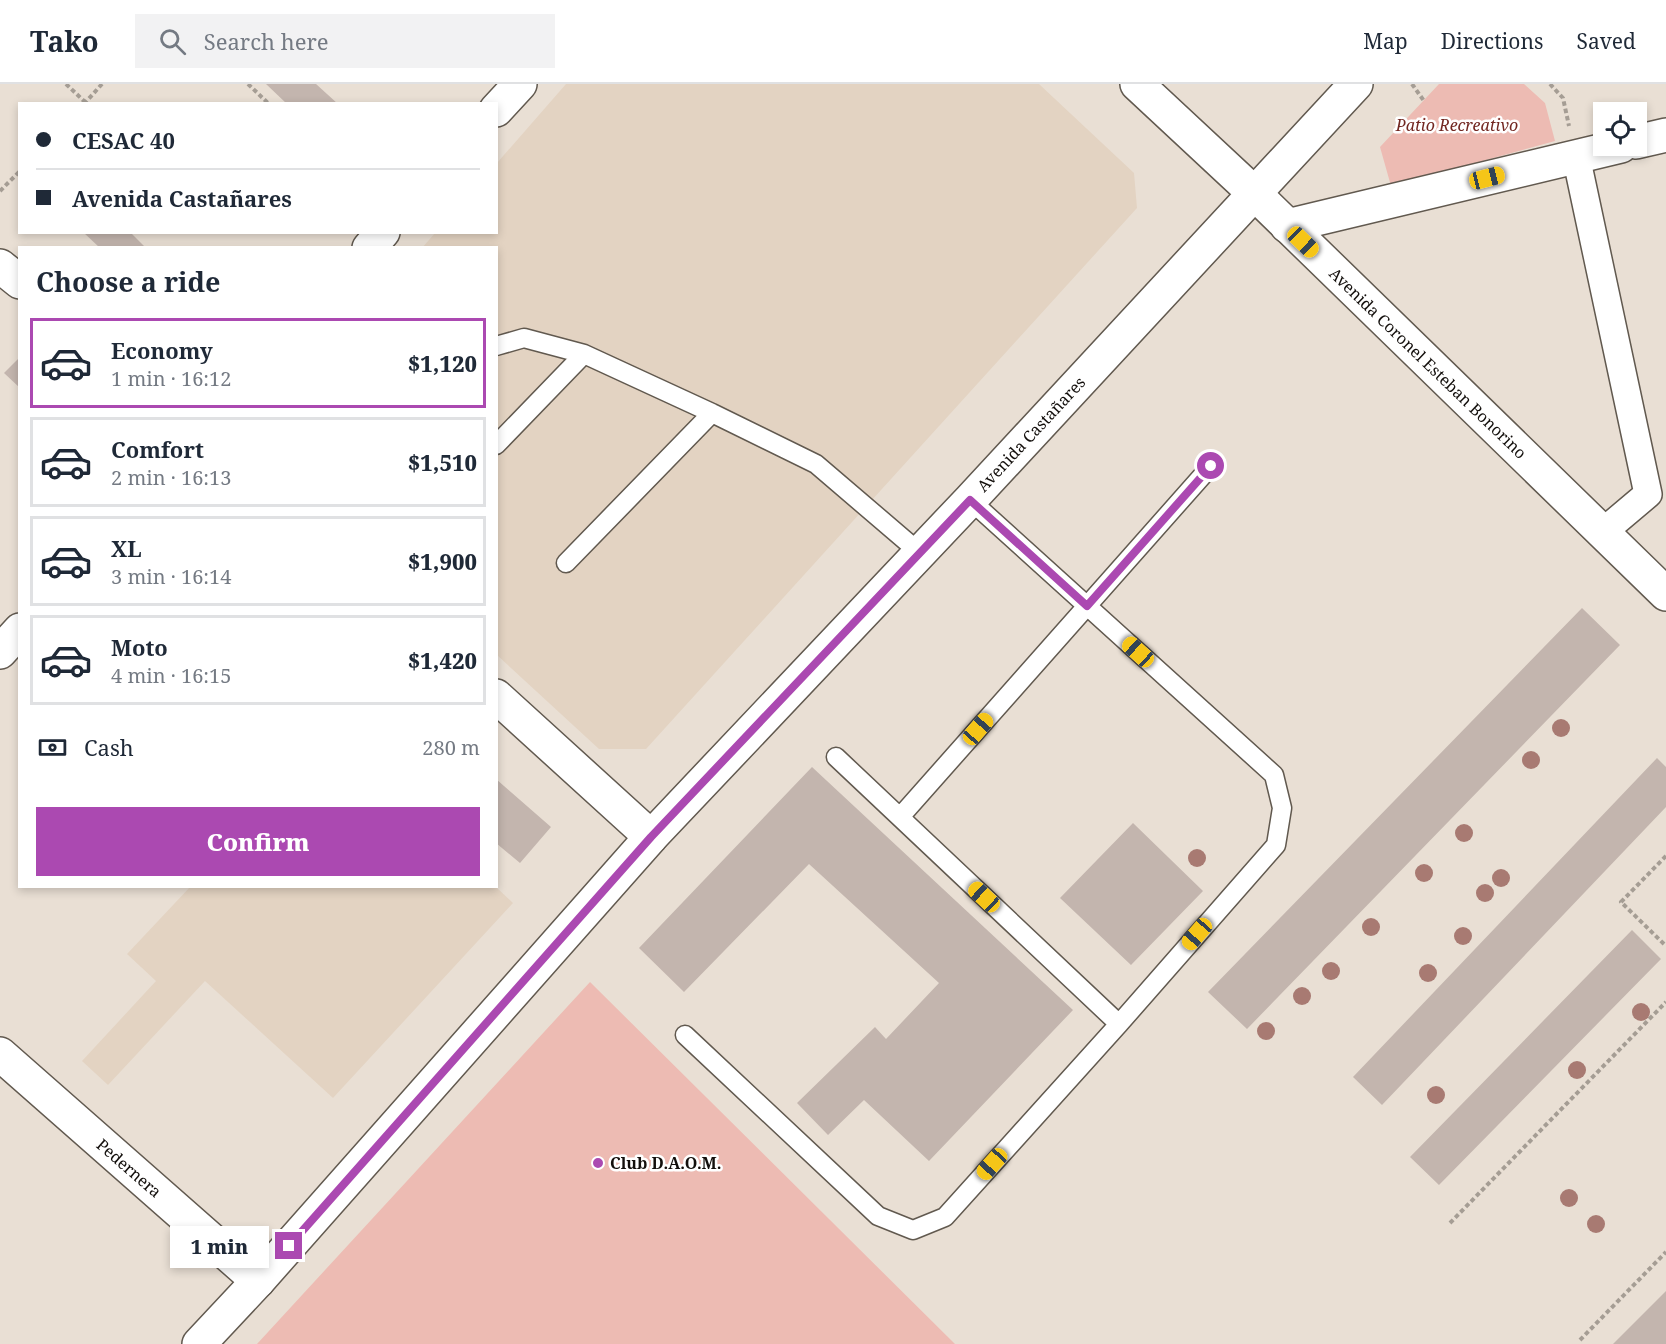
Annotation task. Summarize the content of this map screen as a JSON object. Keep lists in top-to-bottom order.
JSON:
{
  "streets": {
    "street": ["Avenida Coronel Esteban Bonorino", "Avenida Castañares", "Pedernera"]
  },
  "crossings": [
    ["Avenida Coronel Esteban Bonorino", "Avenida Castañares"],
    ["Avenida Castañares", "Pedernera"]
  ],
  "parks": ["Patio Recreativo"],
  "places": ["Club D.A.O.M."],
  "page": {
    "header": "Tako",
    "search": "Search here",
    "nav": ["Map", "Directions", "Saved"],
    "banner": ["CESAC 40", "Avenida Castañares"],
    "heading": "Choose a ride",
    "list": [
      {
        "name": "Economy",
        "note": "1 min · 16:12",
        "value": "$1,120"
      },
      {
        "name": "Comfort",
        "note": "2 min · 16:13",
        "value": "$1,510"
      },
      {
        "name": "XL",
        "note": "3 min · 16:14",
        "value": "$1,900"
      },
      {
        "name": "Moto",
        "note": "4 min · 16:15",
        "value": "$1,420"
      }
    ],
    "pay": ["Cash", "280 m"],
    "buttons": "Confirm",
    "bubble": "1 min"
  }
}
